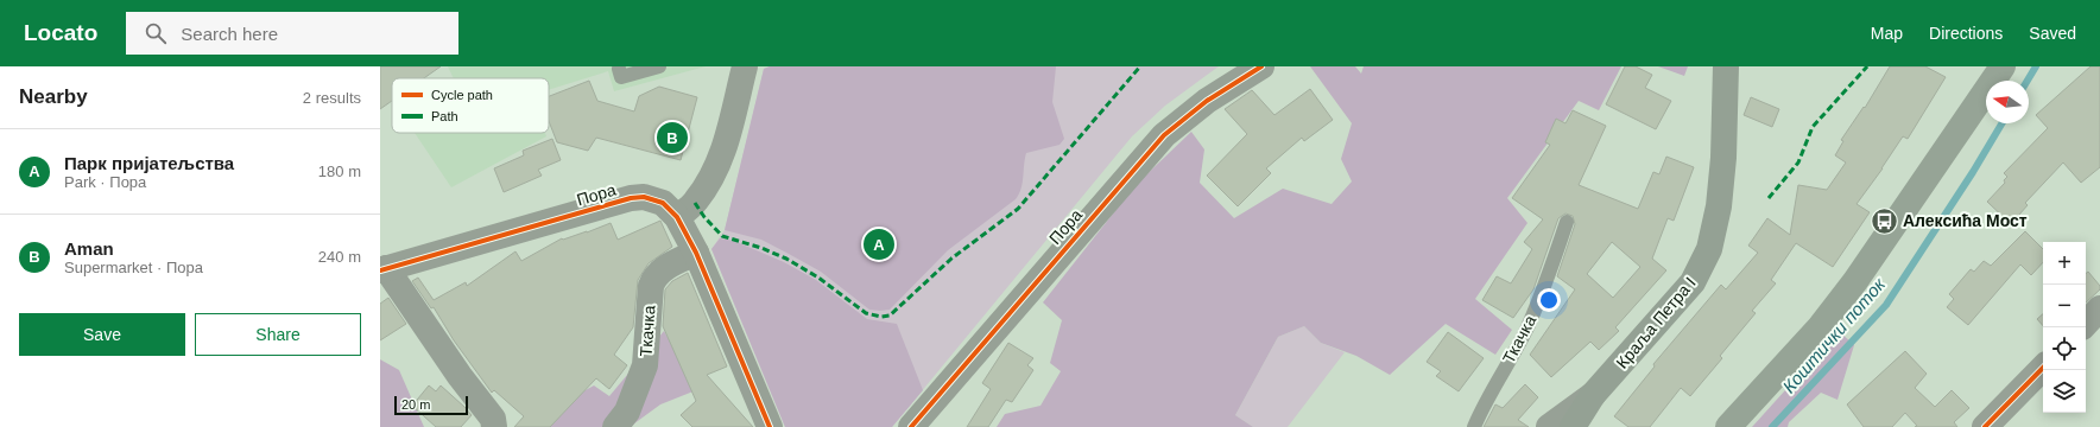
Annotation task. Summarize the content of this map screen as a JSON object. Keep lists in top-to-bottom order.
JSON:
{
  "streets": {
    "main road": ["Краља Петра I"],
    "street": ["Пора", "Ткачка"]
  },
  "crossings": [
    ["Пора", "Ткачка"]
  ],
  "water": ["Коштички поток"],
  "places": {
    "bus stop": ["Алексића Мост"]
  },
  "legend": ["Cycle path", "Path"],
  "scale_bar": "20 m",
  "north": "left",
  "page": {
    "header": "Locato",
    "search": "Search here",
    "nav": ["Map", "Directions", "Saved"],
    "heading": ["Nearby", "2 results"],
    "pins": ["B", "A"],
    "list": [
      {
        "mark": "A",
        "name": "Парк пријатељства",
        "note": "Park · Пора",
        "value": "180 m"
      },
      {
        "mark": "B",
        "name": "Aman",
        "note": "Supermarket · Пора",
        "value": "240 m"
      }
    ],
    "map_buttons": ["+", "−"],
    "buttons": ["Save", "Share"],
    "scale": "20 m"
  }
}
